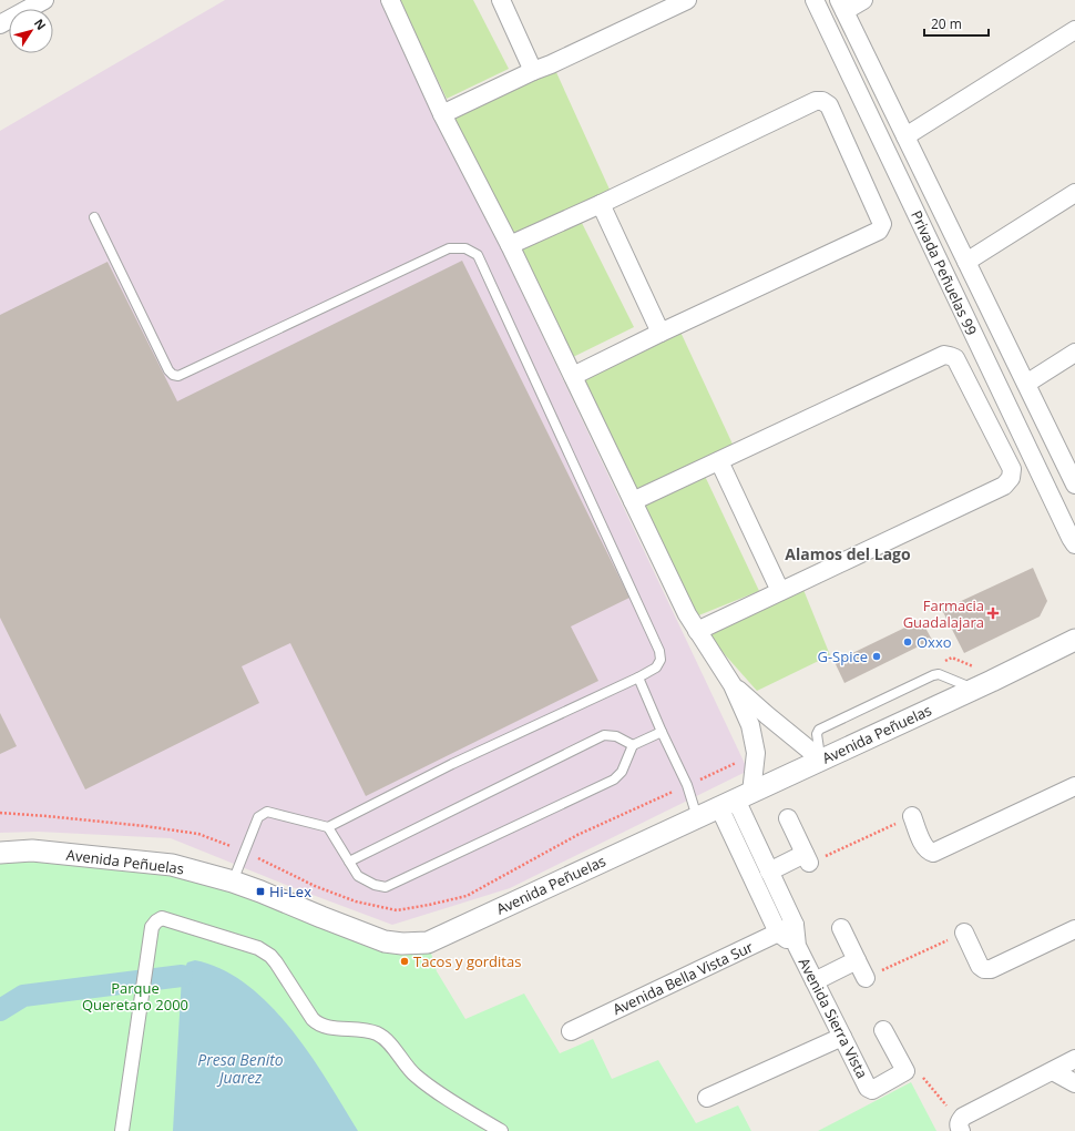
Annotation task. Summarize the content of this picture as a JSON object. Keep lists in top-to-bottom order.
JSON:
{
  "streets": {
    "street": [
      "Privada Peñuelas 99",
      "Avenida Peñuelas",
      "Avenida Bella Vista Sur",
      "Avenida Sierra Vista"
    ]
  },
  "crossings": [
    ["Avenida Peñuelas", "Avenida Sierra Vista"],
    ["Avenida Bella Vista Sur", "Avenida Sierra Vista"]
  ],
  "districts": ["Alamos del Lago"],
  "water": ["Presa Benito Juarez"],
  "parks": ["Parque Queretaro 2000"],
  "places": {
    "health": ["Farmacia Guadalajara"],
    "other": ["Oxxo", "G-Spice", "Tacos y gorditas"],
    "transit": ["Hi-Lex"]
  },
  "scale_bar": "20 m",
  "north": "top right"
}
